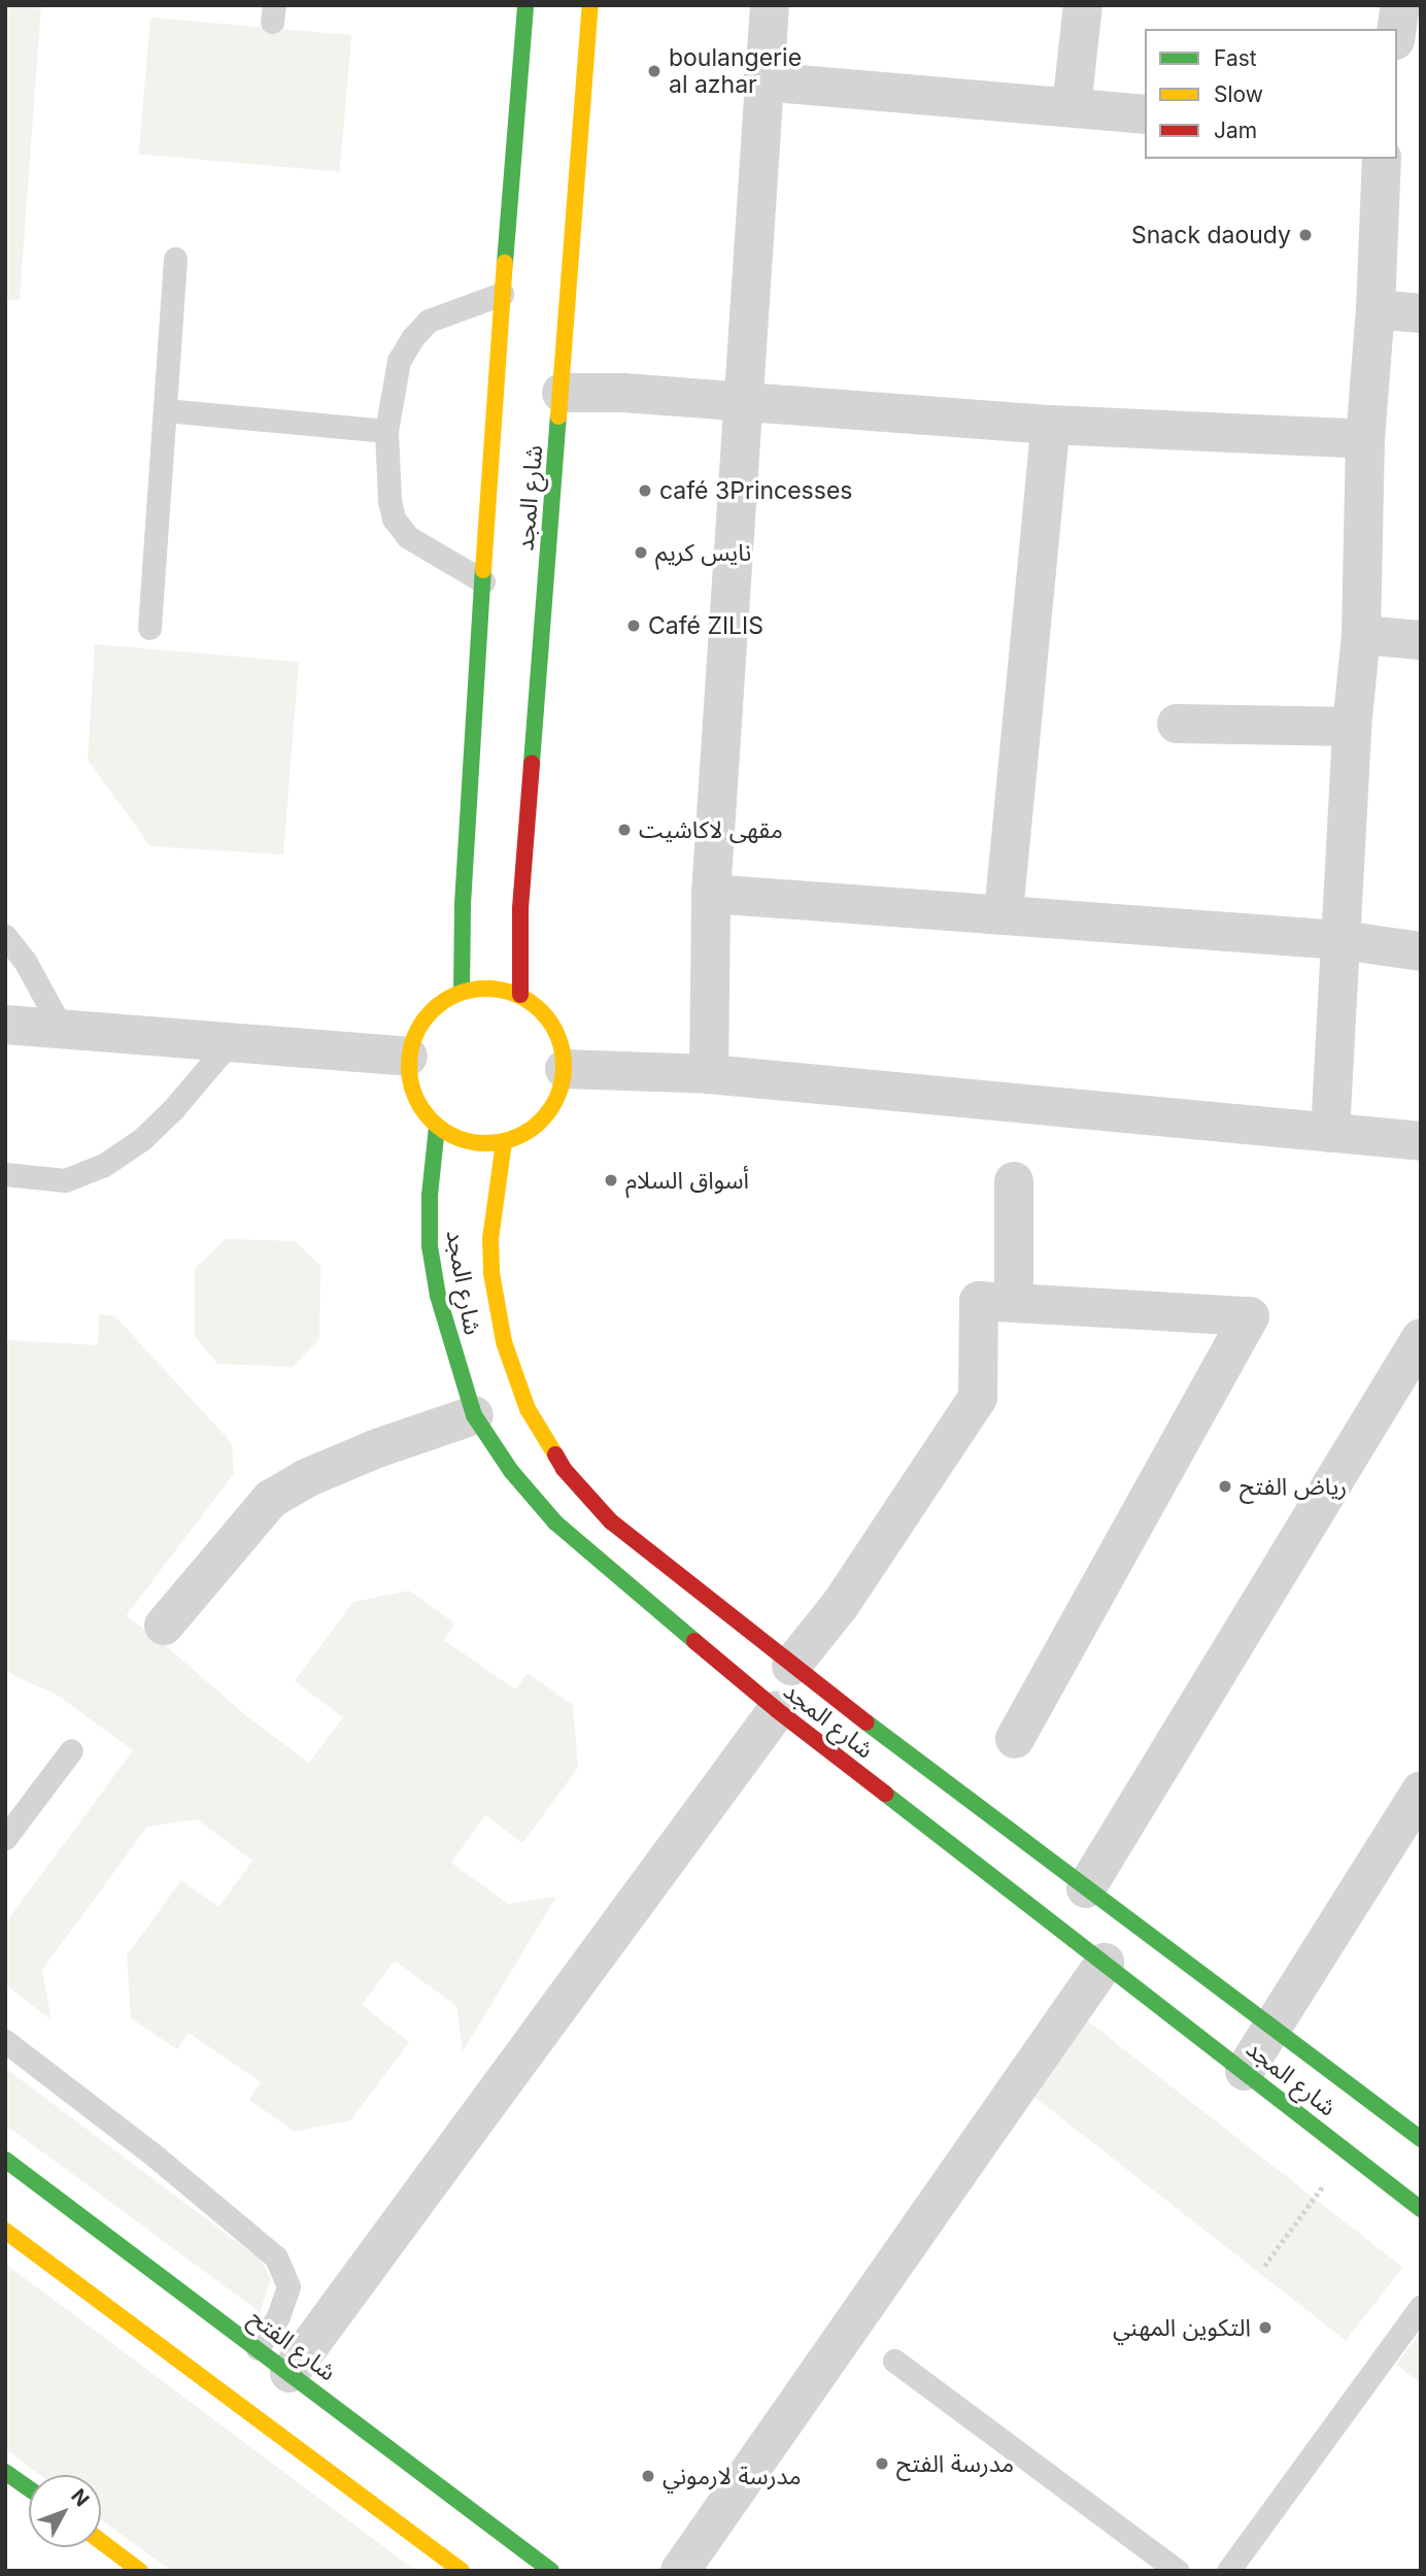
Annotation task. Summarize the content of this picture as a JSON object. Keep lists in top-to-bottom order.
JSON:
{
  "streets": {
    "main road": ["شارع المجد", "شارع الفتح"]
  },
  "places": [
    "boulangerie al azhar",
    "Snack daoudy",
    "café 3Princesses",
    "نايس كريم",
    "Café ZILIS",
    "مقهى لاكاشيت",
    "أسواق السلام",
    "رياض الفتح",
    "التكوين المهني",
    "مدرسة الفتح",
    "مدرسة لارموني"
  ],
  "legend": ["Fast", "Slow", "Jam"],
  "north": "top right"
}
